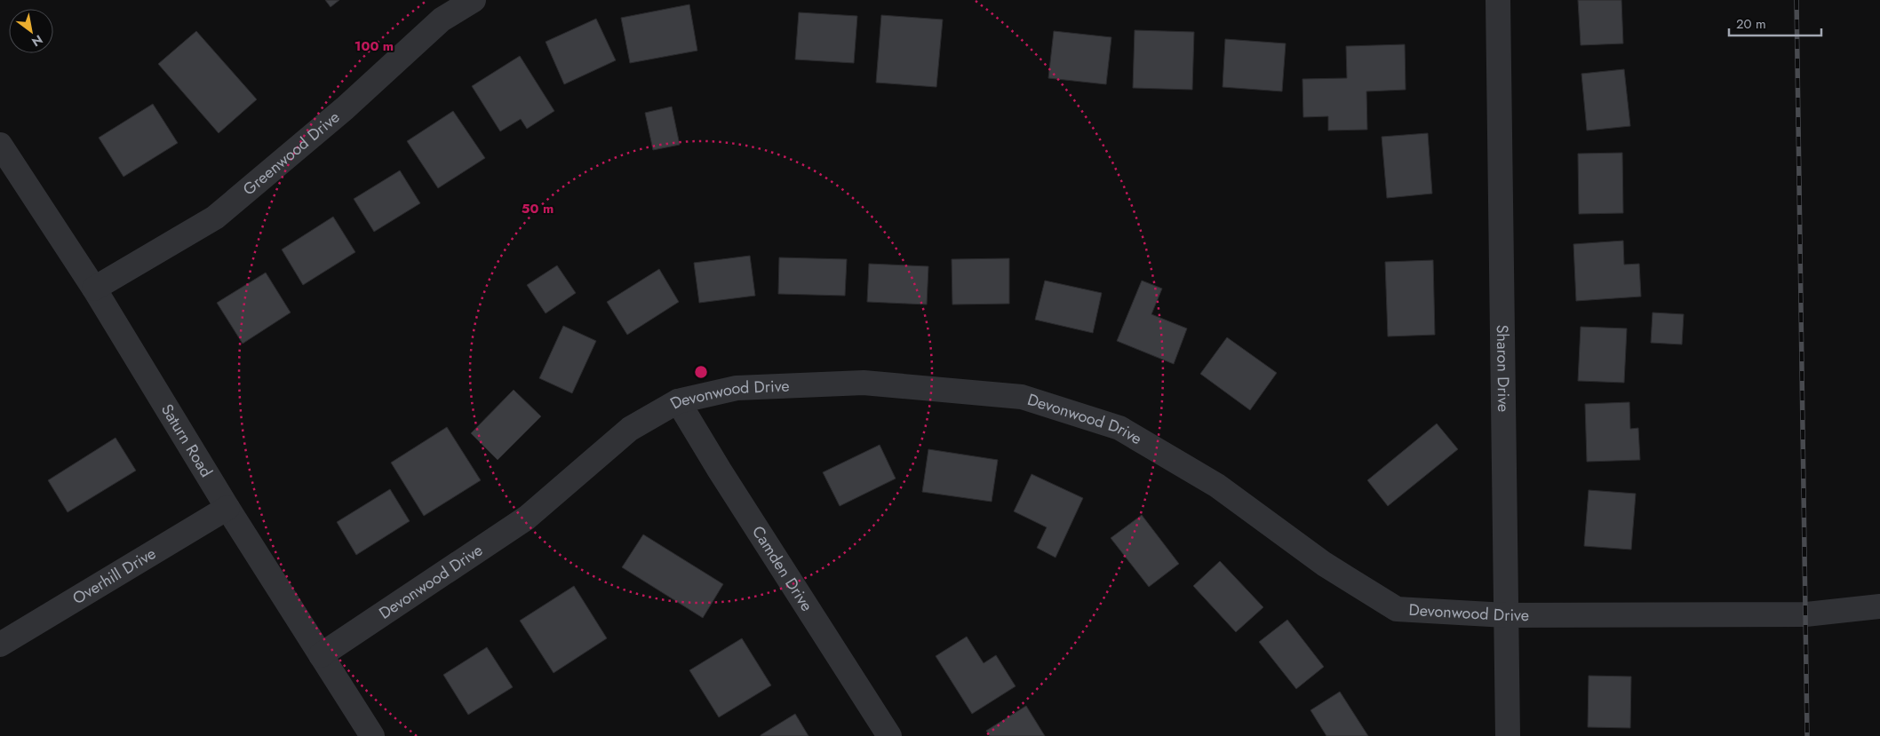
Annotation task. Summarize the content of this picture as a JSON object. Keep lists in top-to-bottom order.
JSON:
{
  "streets": {
    "street": [
      "Greenwood Drive",
      "Sharon Drive",
      "Devonwood Drive",
      "Saturn Road",
      "Camden Drive",
      "Overhill Drive"
    ]
  },
  "crossings": [
    ["Greenwood Drive", "Saturn Road"],
    ["Sharon Drive", "Devonwood Drive"],
    ["Devonwood Drive", "Saturn Road"],
    ["Devonwood Drive", "Camden Drive"],
    ["Saturn Road", "Overhill Drive"]
  ],
  "scale_bar": "20 m",
  "north": "bottom right",
  "rings": ["100 m", "50 m"]
}
